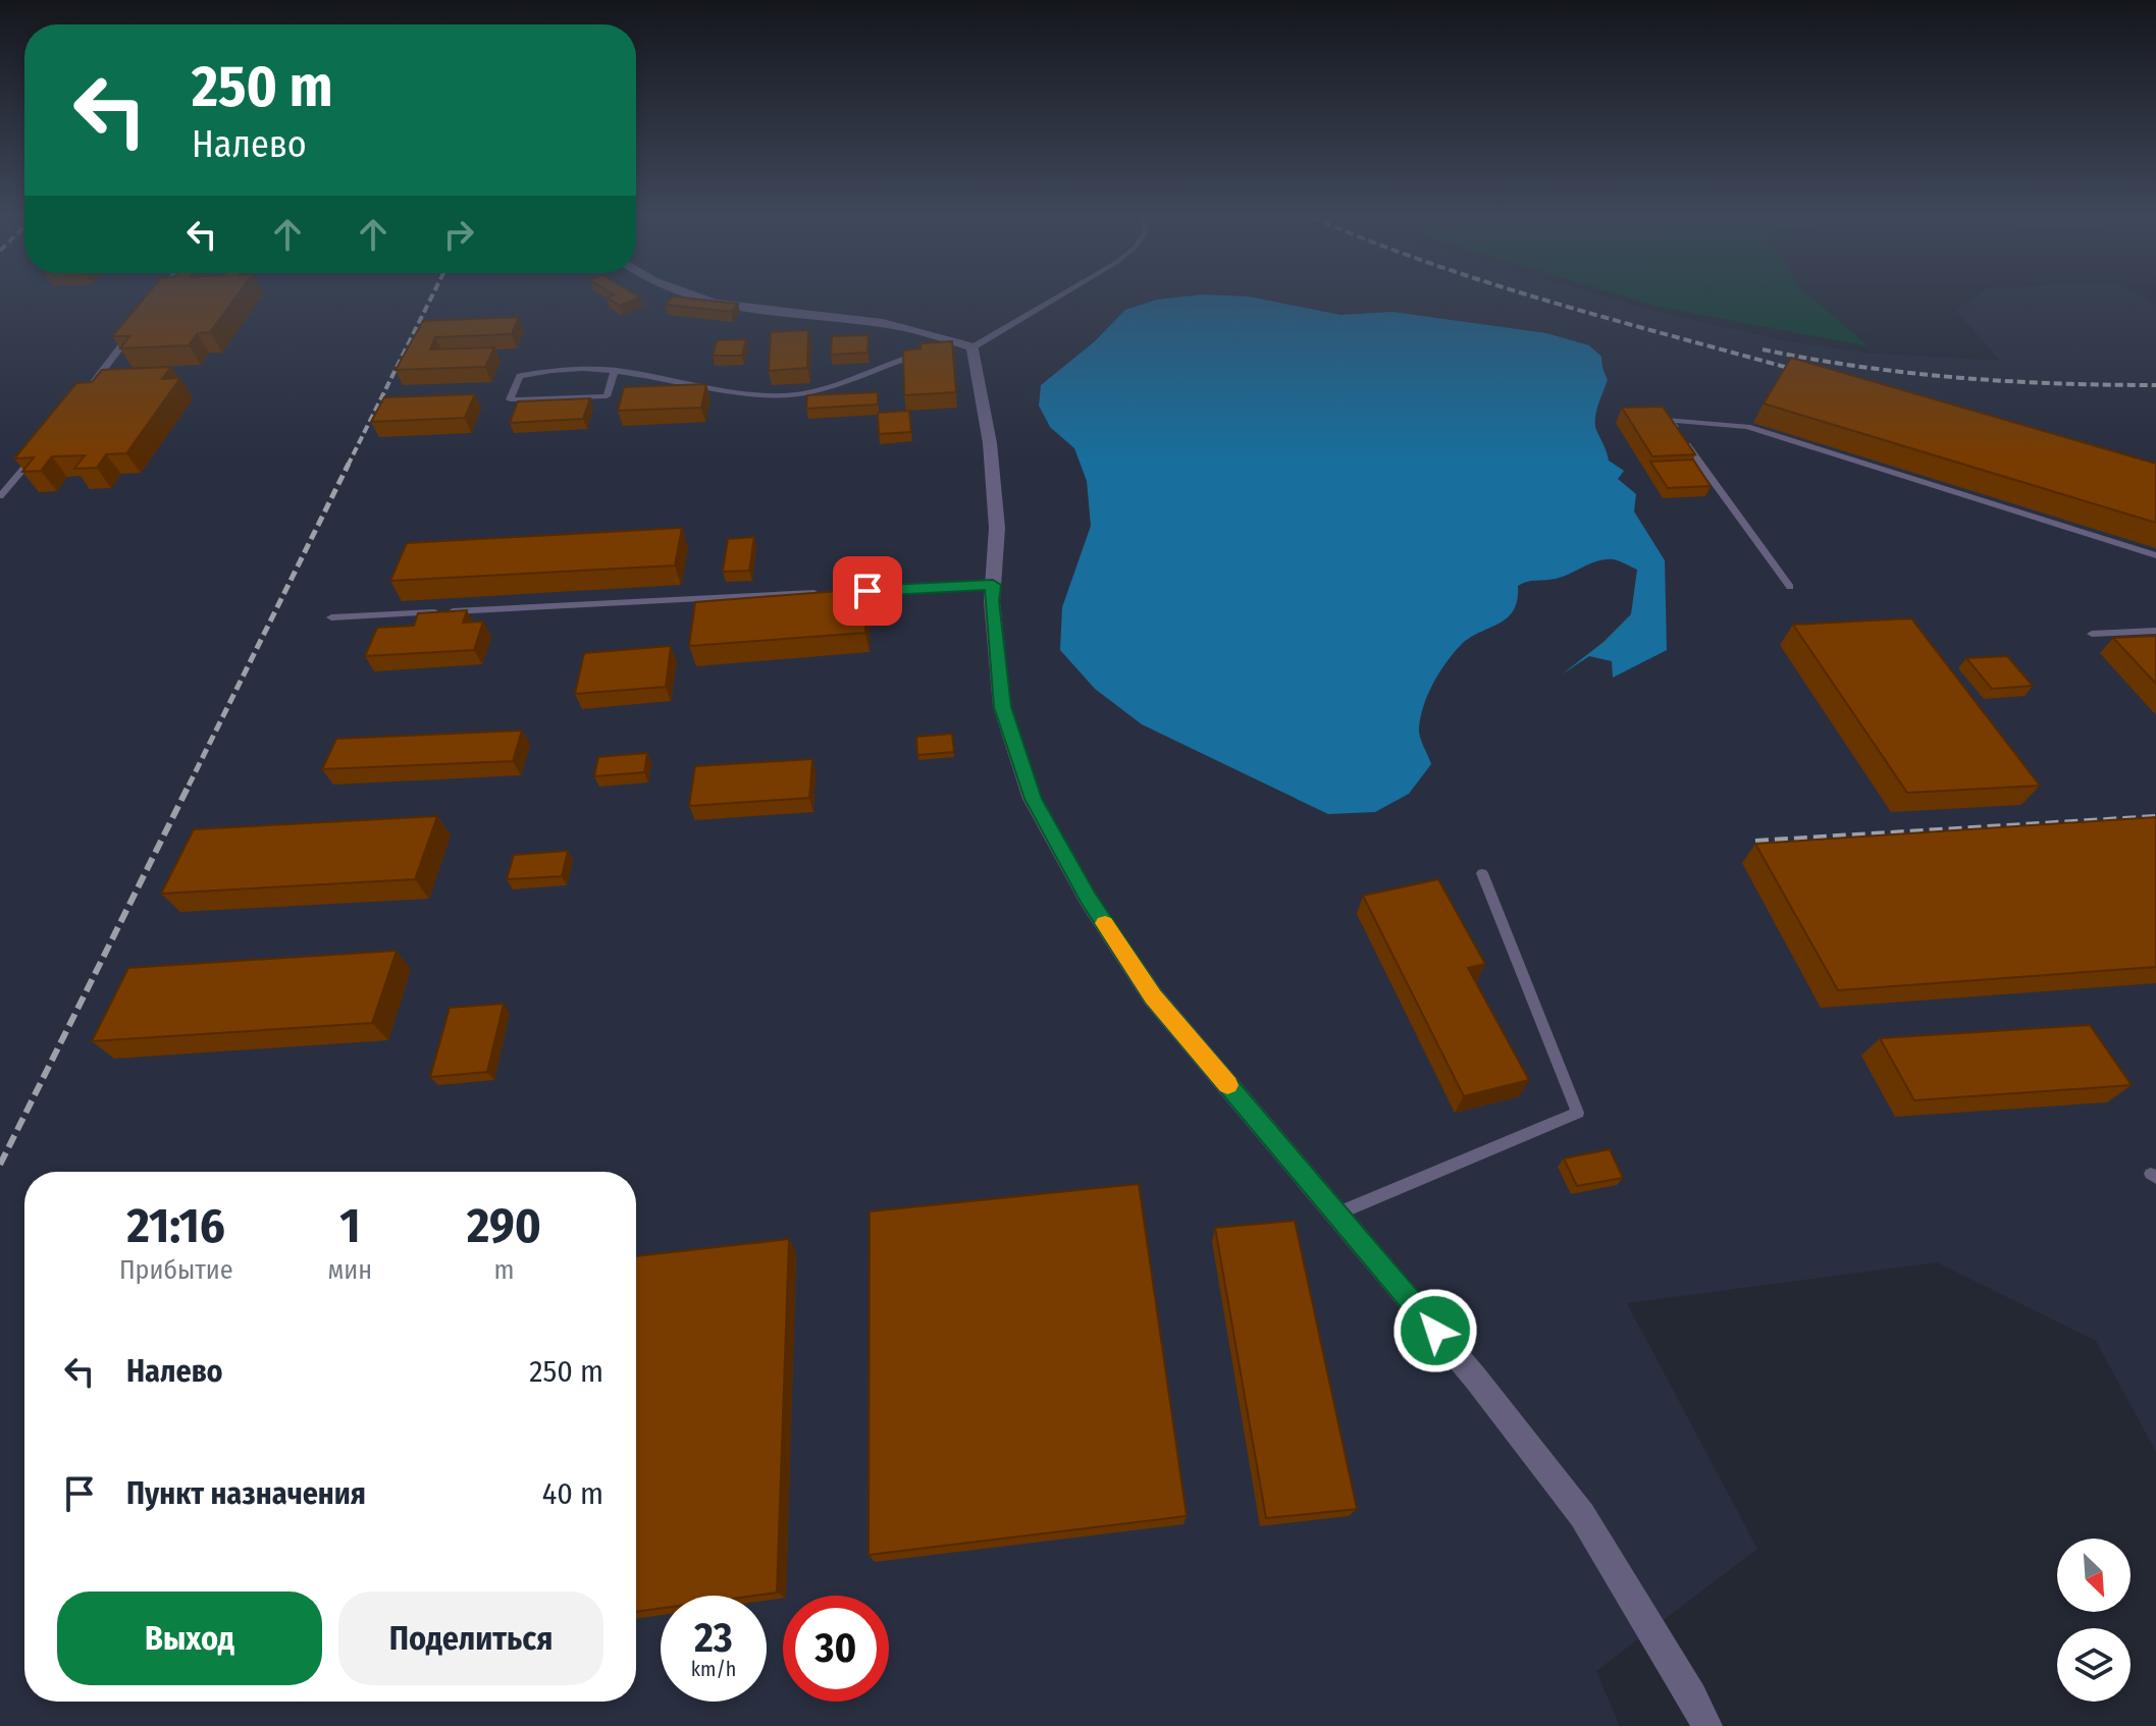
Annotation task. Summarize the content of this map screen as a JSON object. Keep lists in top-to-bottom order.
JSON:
{
  "north": "bottom right",
  "page": {
    "turn": ["250 m", "Налево"],
    "eta": [
      "21:16",
      "Прибытие",
      "1",
      "мин",
      "290",
      "m"
    ],
    "list": [
      {
        "name": "Налево",
        "value": "250 m"
      },
      {
        "name": "Пункт назначения",
        "value": "40 m"
      }
    ],
    "buttons": ["Выход", "Поделиться"],
    "speed": "23 km/h",
    "limit": "30"
  }
}
